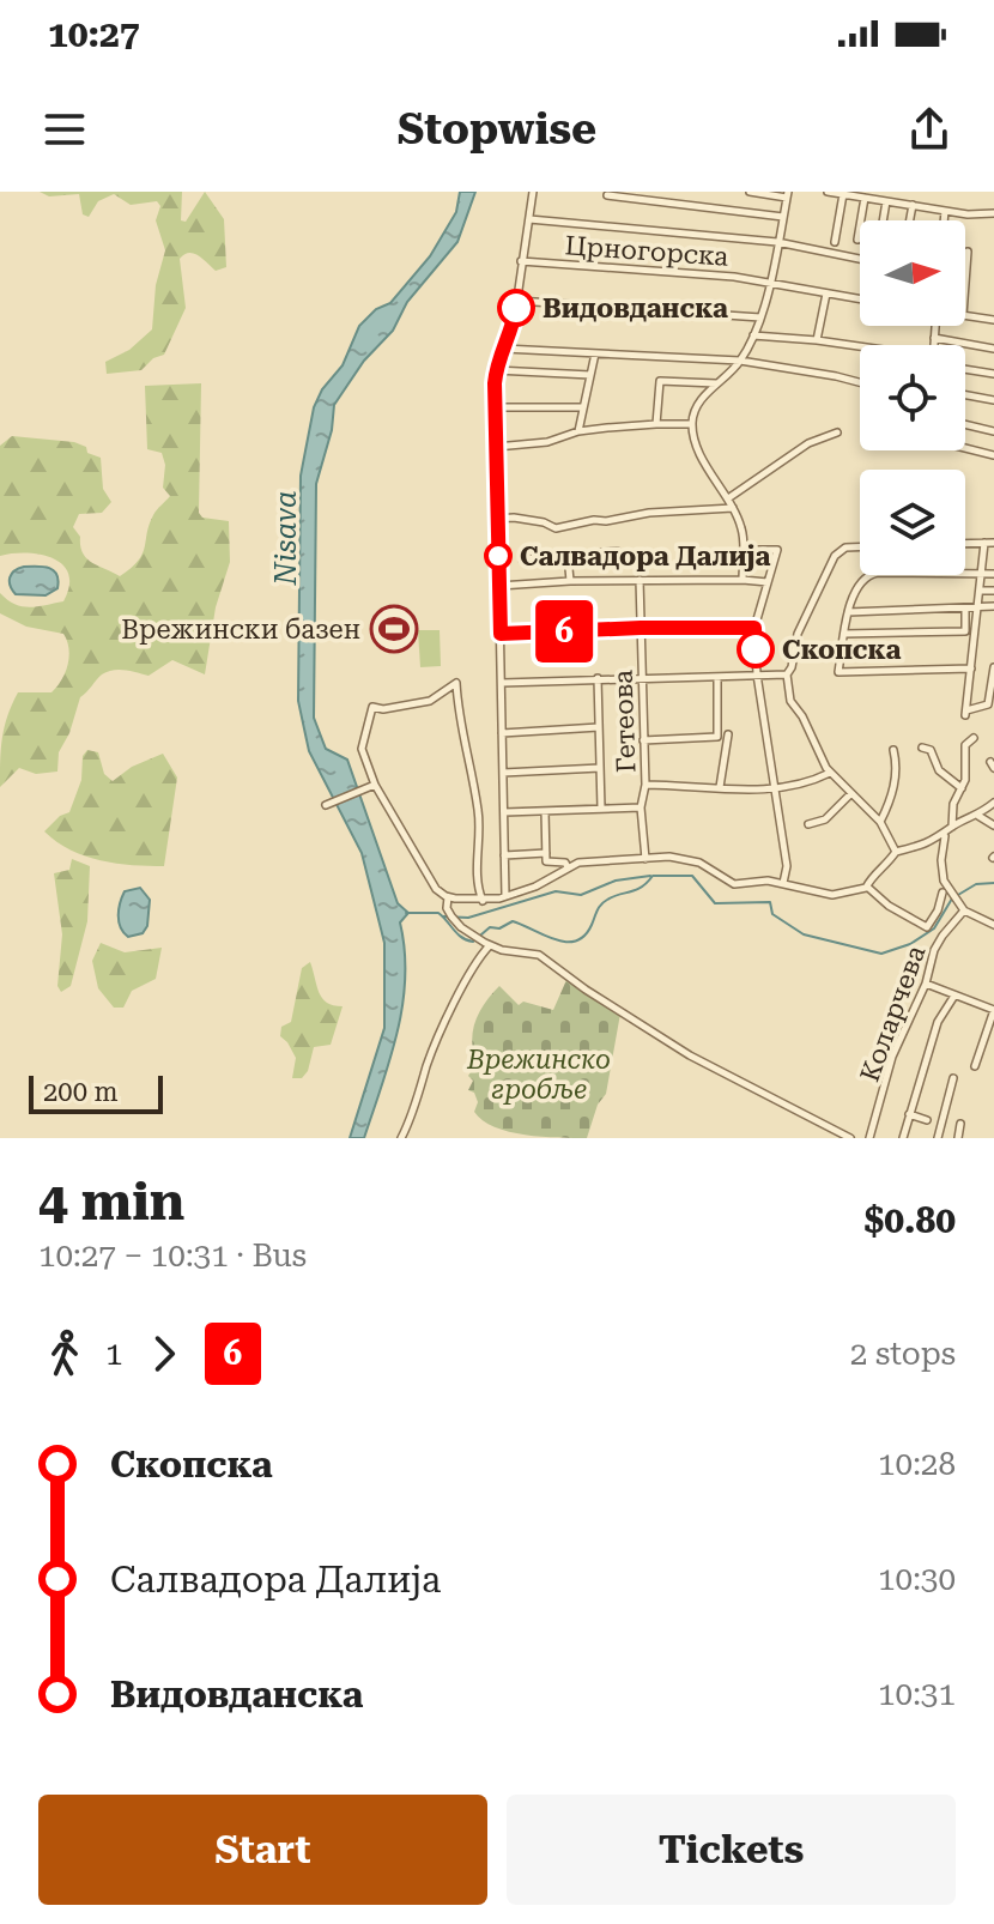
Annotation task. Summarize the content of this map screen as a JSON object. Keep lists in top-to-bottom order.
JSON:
{
  "streets": {
    "street": ["Црногорска", "Гетеова", "Коларчева"]
  },
  "water": ["Nisava"],
  "parks": ["Врежинско гробље"],
  "places": {
    "other": ["Видовданска", "Салвадора Далија", "Скопска"],
    "sports": ["Врежински базен"]
  },
  "lines": ["bus line 6"],
  "scale_bar": "200 m",
  "north": "right",
  "page": {
    "status": "10:27",
    "header": "Stopwise",
    "on_map": "6",
    "scale": "200 m",
    "heading": ["4 min", "10:27 – 10:31 · Bus", "$0.80"],
    "legs": ["1", "6", "2 stops"],
    "list": [
      {
        "name": "Скопска",
        "value": "10:28"
      },
      {
        "name": "Салвадора Далија",
        "value": "10:30"
      },
      {
        "name": "Видовданска",
        "value": "10:31"
      }
    ],
    "buttons": ["Start", "Tickets"]
  }
}
